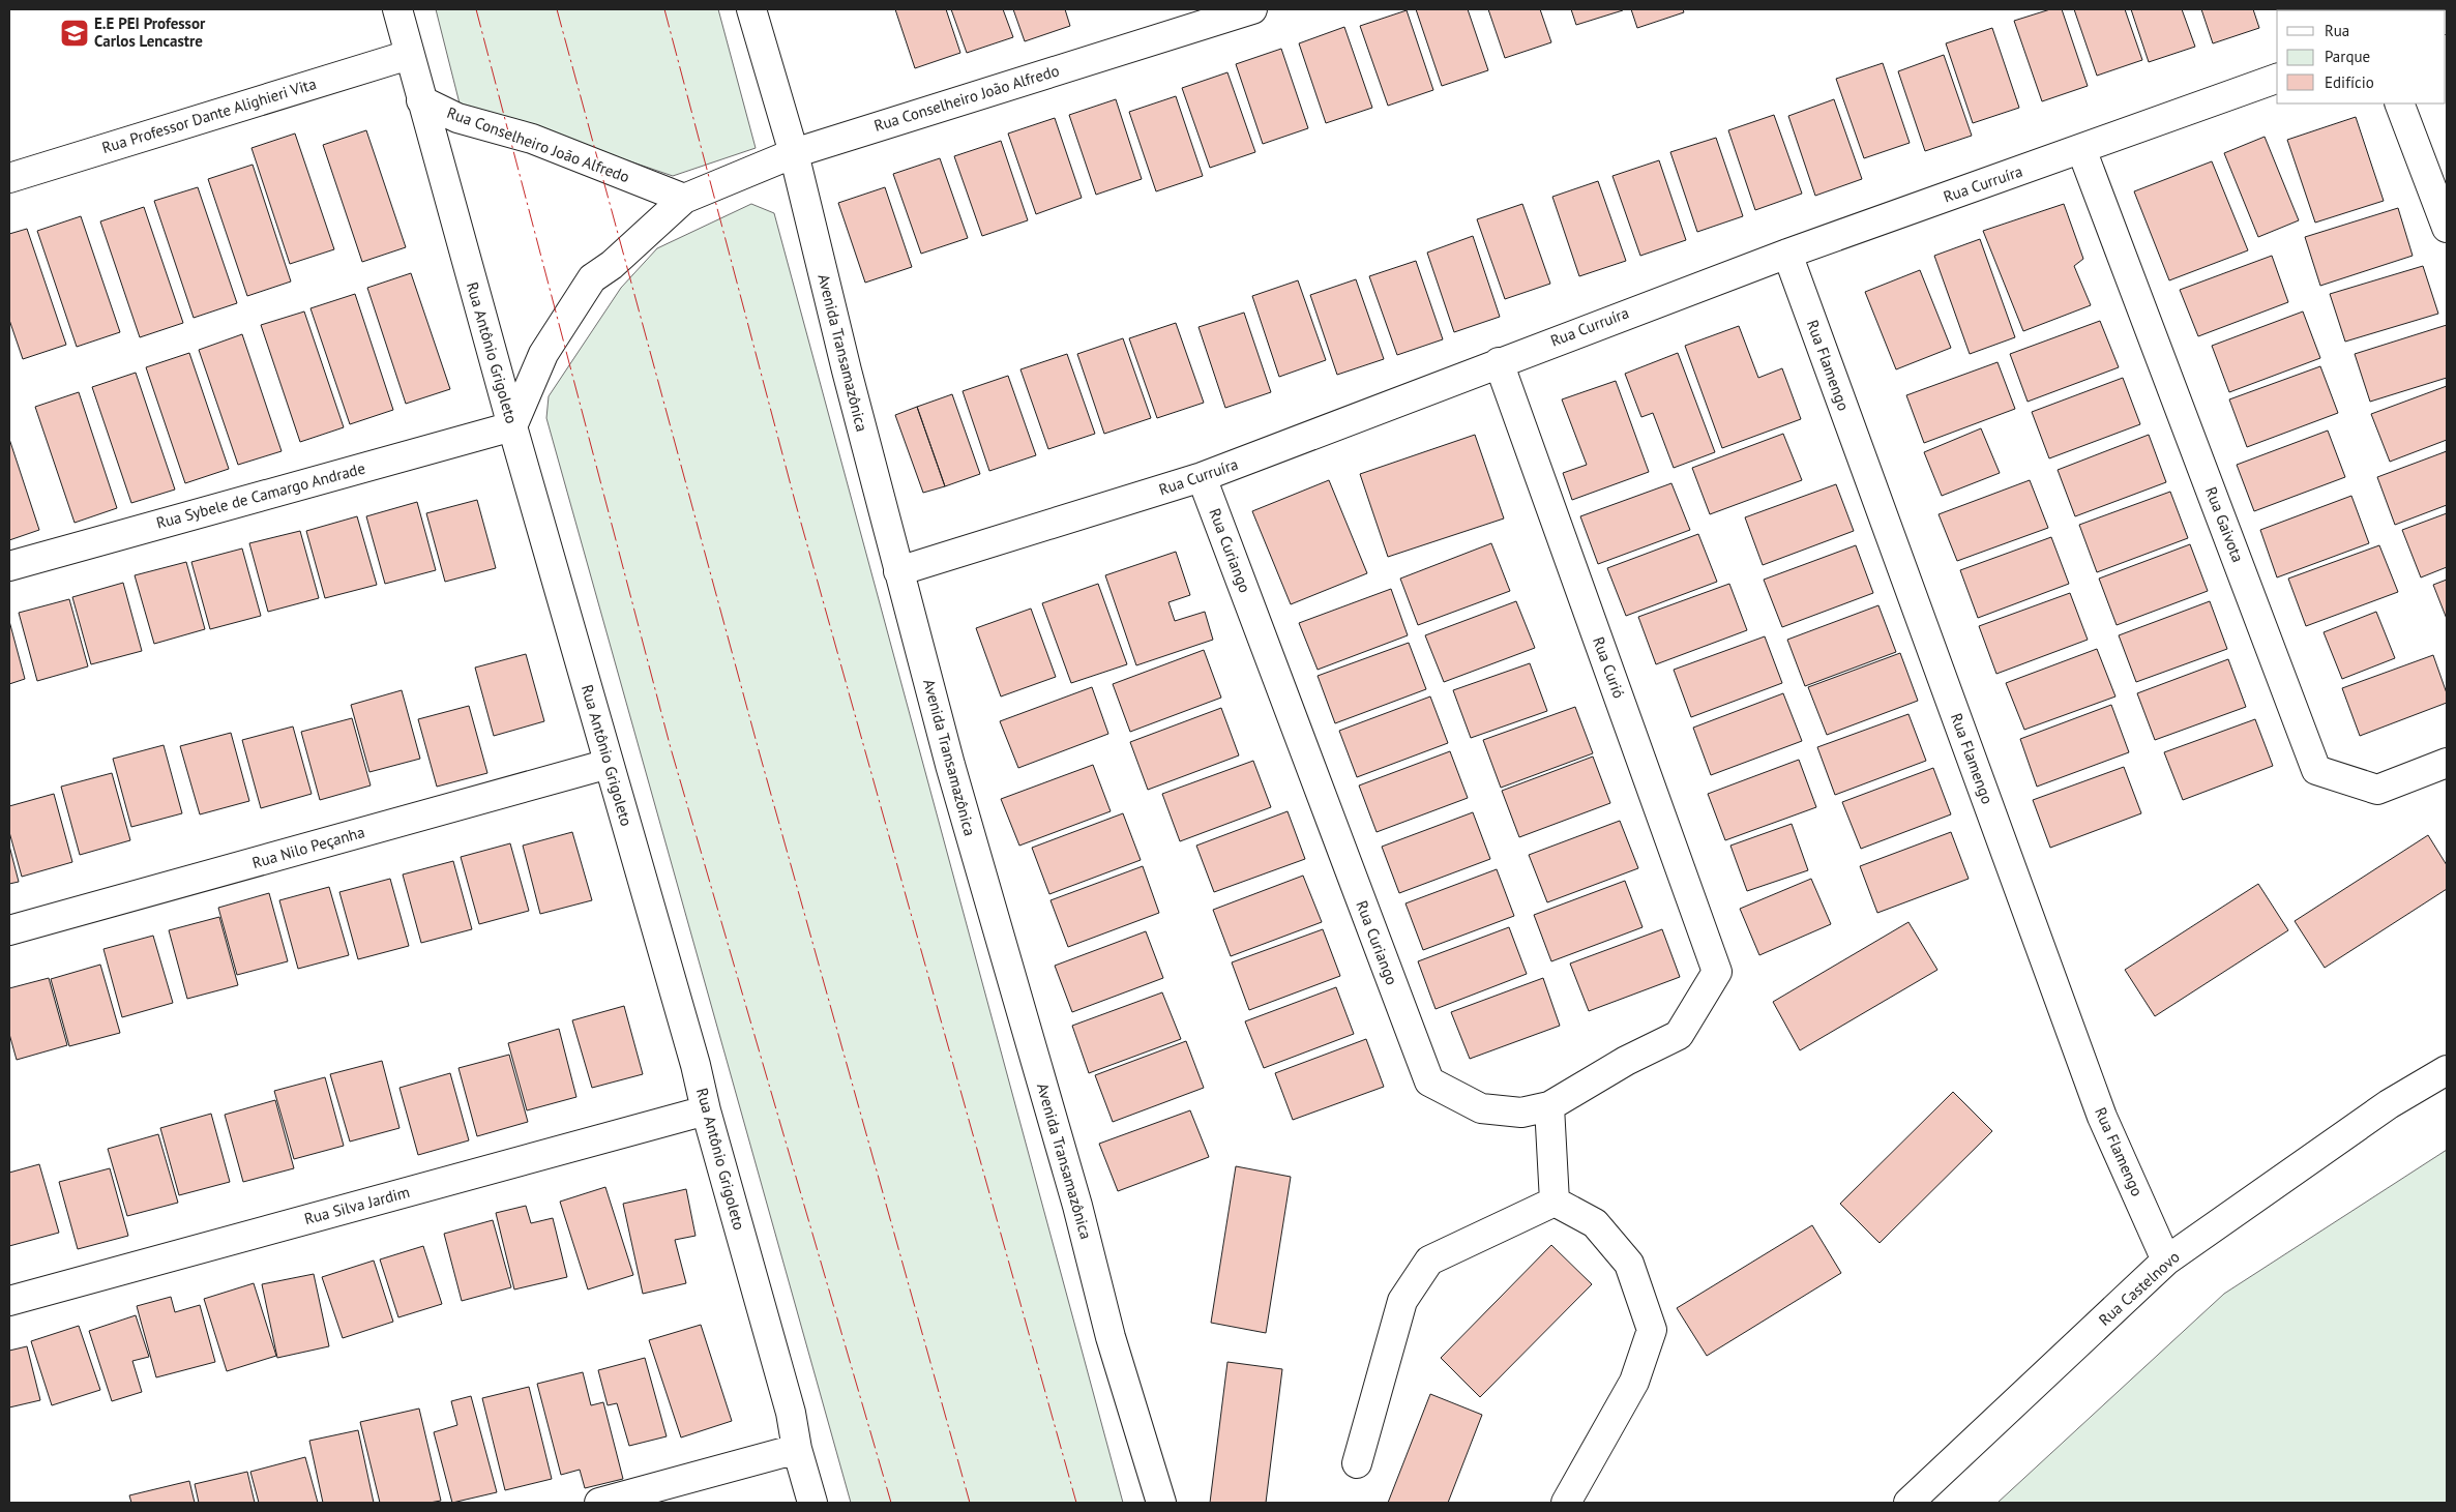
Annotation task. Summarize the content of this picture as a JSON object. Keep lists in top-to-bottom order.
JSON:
{
  "streets": {
    "street": [
      "Rua Conselheiro João Alfredo",
      "Rua Professor Dante Alighieri Vita",
      "Rua Curruíra",
      "Rua Antônio Grigoleto",
      "Avenida Transamazônica",
      "Rua Flamengo",
      "Rua Sybele de Camargo Andrade",
      "Rua Gaivota",
      "Rua Curiango",
      "Rua Curió",
      "Rua Nilo Peçanha",
      "Rua Silva Jardim",
      "Rua Castelnovo"
    ]
  },
  "crossings": [
    ["Rua Conselheiro João Alfredo", "Rua Antônio Grigoleto"],
    ["Rua Conselheiro João Alfredo", "Avenida Transamazônica"],
    ["Rua Conselheiro João Alfredo", "Rua Sybele de Camargo Andrade"],
    ["Rua Professor Dante Alighieri Vita", "Rua Antônio Grigoleto"],
    ["Rua Curruíra", "Avenida Transamazônica"],
    ["Rua Curruíra", "Rua Flamengo"],
    ["Rua Curruíra", "Rua Gaivota"],
    ["Rua Curruíra", "Rua Curiango"],
    ["Rua Curruíra", "Rua Curió"],
    ["Rua Antônio Grigoleto", "Rua Sybele de Camargo Andrade"],
    ["Rua Antônio Grigoleto", "Rua Nilo Peçanha"],
    ["Rua Antônio Grigoleto", "Rua Silva Jardim"],
    ["Rua Flamengo", "Rua Castelnovo"],
    ["Rua Curiango", "Rua Curió"]
  ],
  "places": {
    "school or university": ["E.E PEI Professor Carlos Lencastre"]
  },
  "legend": ["Rua", "Parque", "Edifício"]
}
